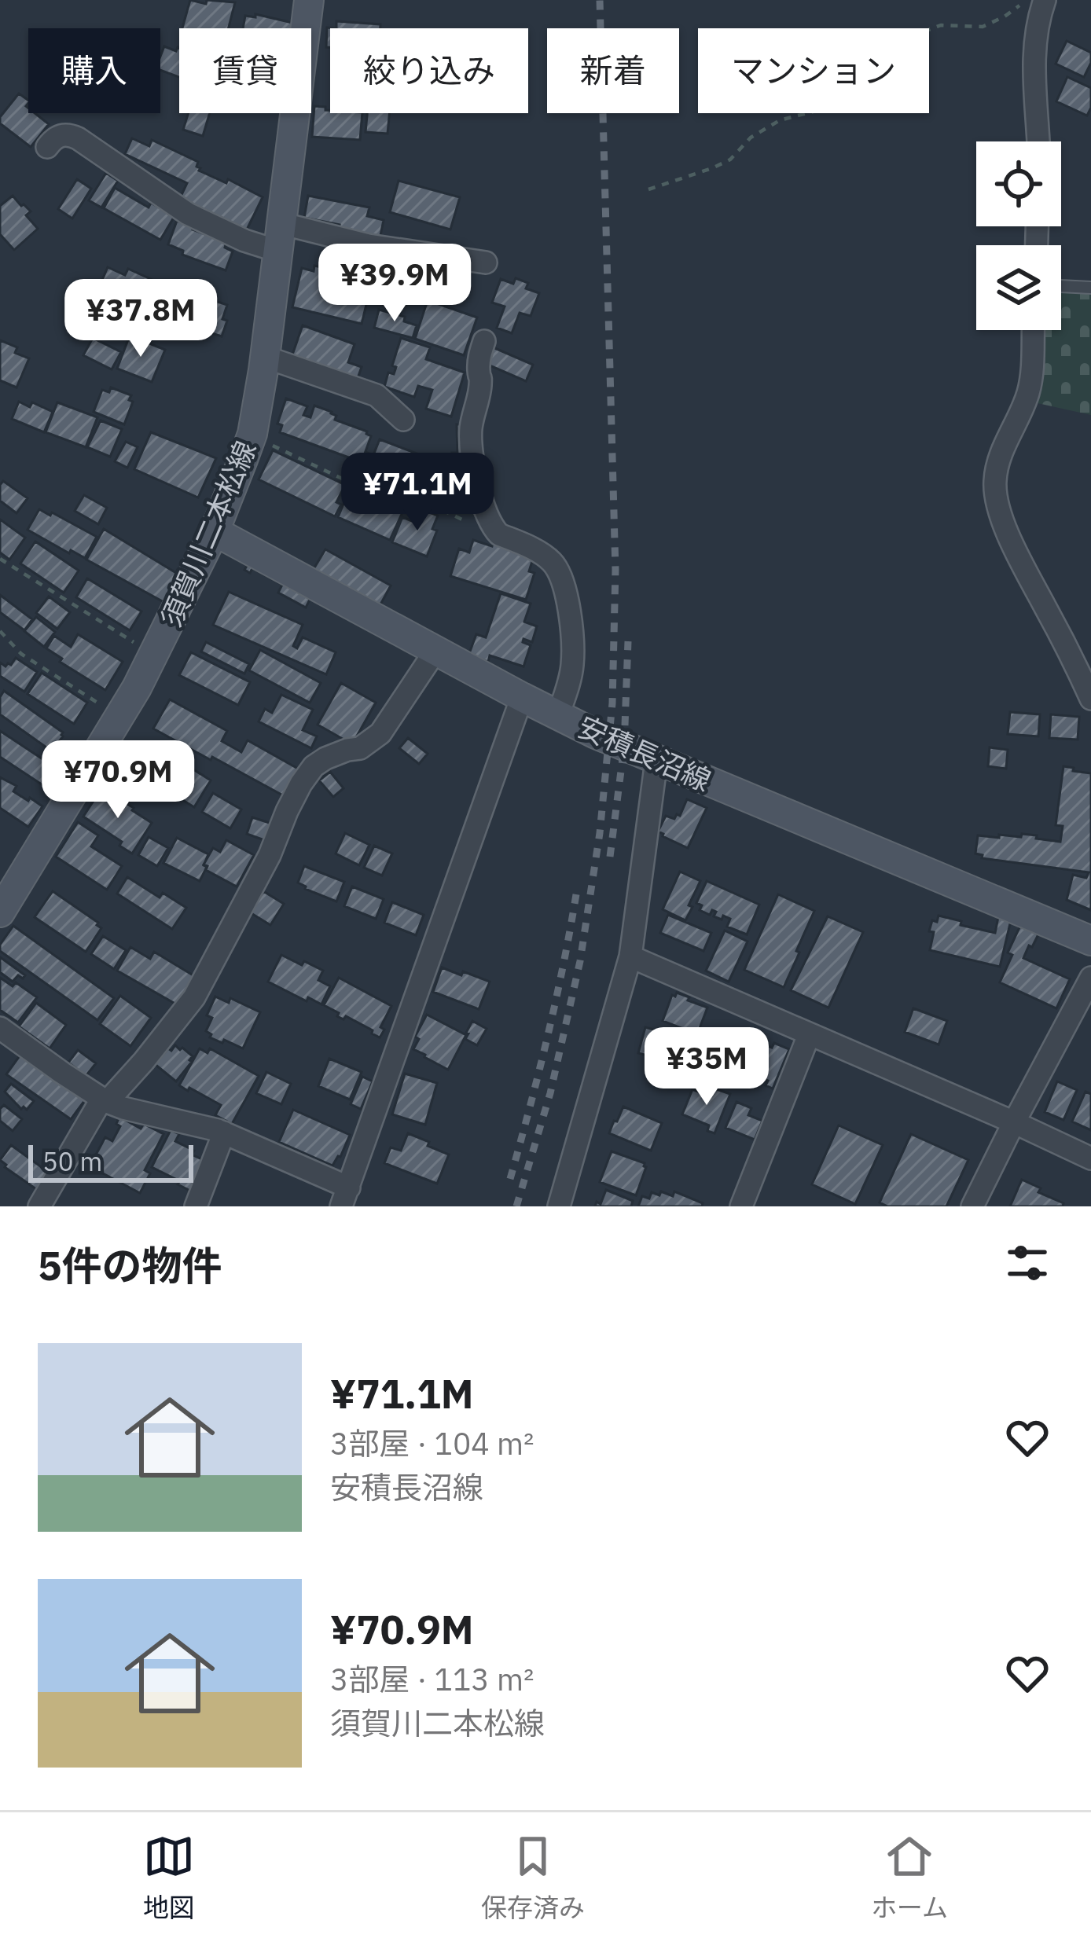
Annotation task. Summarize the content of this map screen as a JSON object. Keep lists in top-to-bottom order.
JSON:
{
  "streets": {
    "main road": ["須賀川二本松線", "安積長沼線"]
  },
  "crossings": [
    ["須賀川二本松線", "安積長沼線"]
  ],
  "scale_bar": "50 m",
  "page": {
    "chip": [
      "購入",
      "賃貸",
      "絞り込み",
      "新着",
      "マンション"
    ],
    "price": [
      "¥39.9M",
      "¥37.8M",
      "¥71.1M",
      "¥70.9M",
      "¥35M"
    ],
    "scale": "50 m",
    "heading": "5件の物件",
    "list": [
      {
        "name": "¥71.1M",
        "note": "3部屋 · 104 m² · 安積長沼線"
      },
      {
        "name": "¥70.9M",
        "note": "3部屋 · 113 m² · 須賀川二本松線"
      }
    ],
    "tabs": ["地図", "保存済み", "ホーム"]
  }
}
